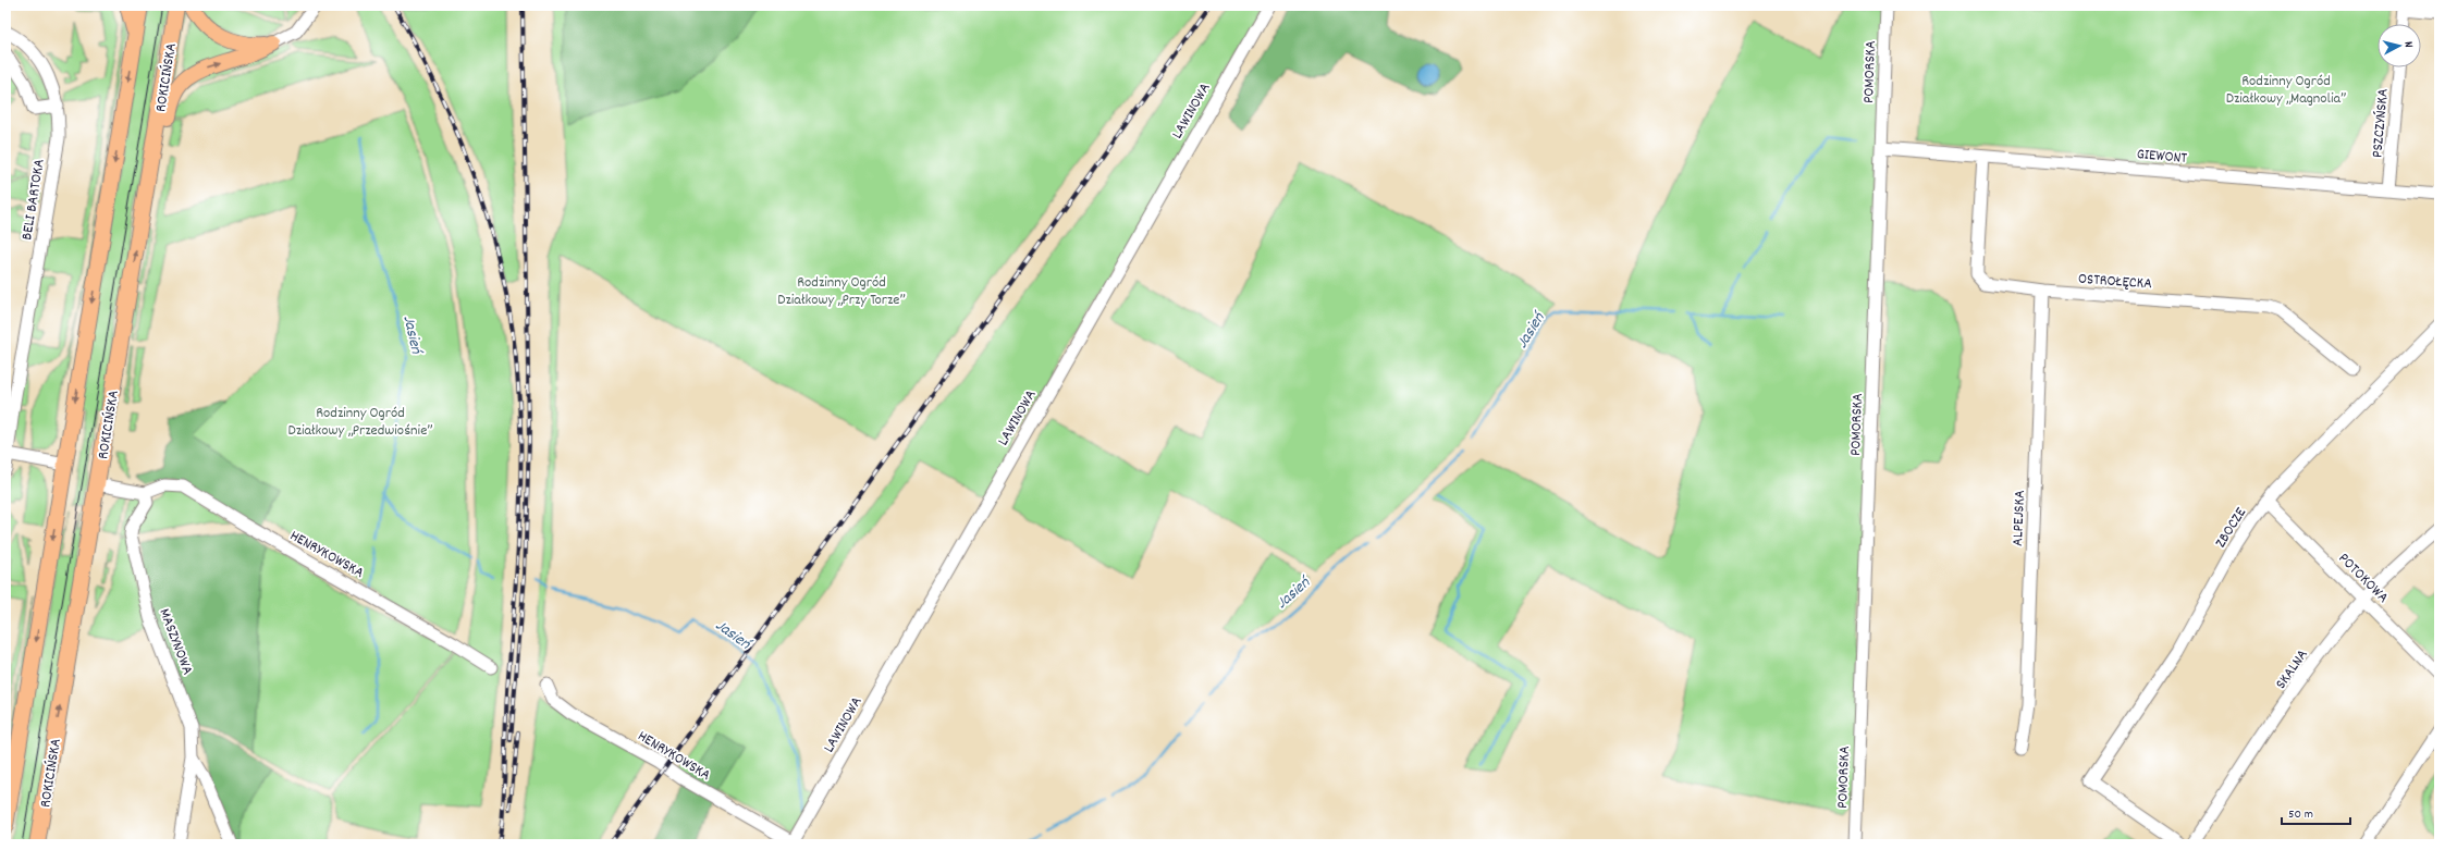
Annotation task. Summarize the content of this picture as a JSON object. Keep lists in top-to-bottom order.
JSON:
{
  "streets": {
    "main road": ["ROKICIŃSKA"],
    "street": [
      "POMORSKA",
      "LAWINOWA",
      "PSZCZYŃSKA",
      "GIEWONT",
      "BELI BARTOKA",
      "OSTROŁĘCKA",
      "ALPEJSKA",
      "ZBOCZE",
      "HENRYKOWSKA",
      "POTOKOWA",
      "MASZYNOWA",
      "SKALNA"
    ]
  },
  "crossings": [
    ["POMORSKA", "GIEWONT"],
    ["LAWINOWA", "HENRYKOWSKA"],
    ["PSZCZYŃSKA", "GIEWONT"],
    ["GIEWONT", "OSTROŁĘCKA"],
    ["OSTROŁĘCKA", "ALPEJSKA"],
    ["ZBOCZE", "POTOKOWA"],
    ["HENRYKOWSKA", "MASZYNOWA"],
    ["POTOKOWA", "SKALNA"]
  ],
  "water": ["Jasień"],
  "parks": ["Rodzinny Ogród Działkowy „Magnolia”", "Rodzinny Ogród Działkowy „Przy Torze”", "Rodzinny Ogród Działkowy „Przedwiośnie”"],
  "scale_bar": "50 m",
  "north": "right"
}
